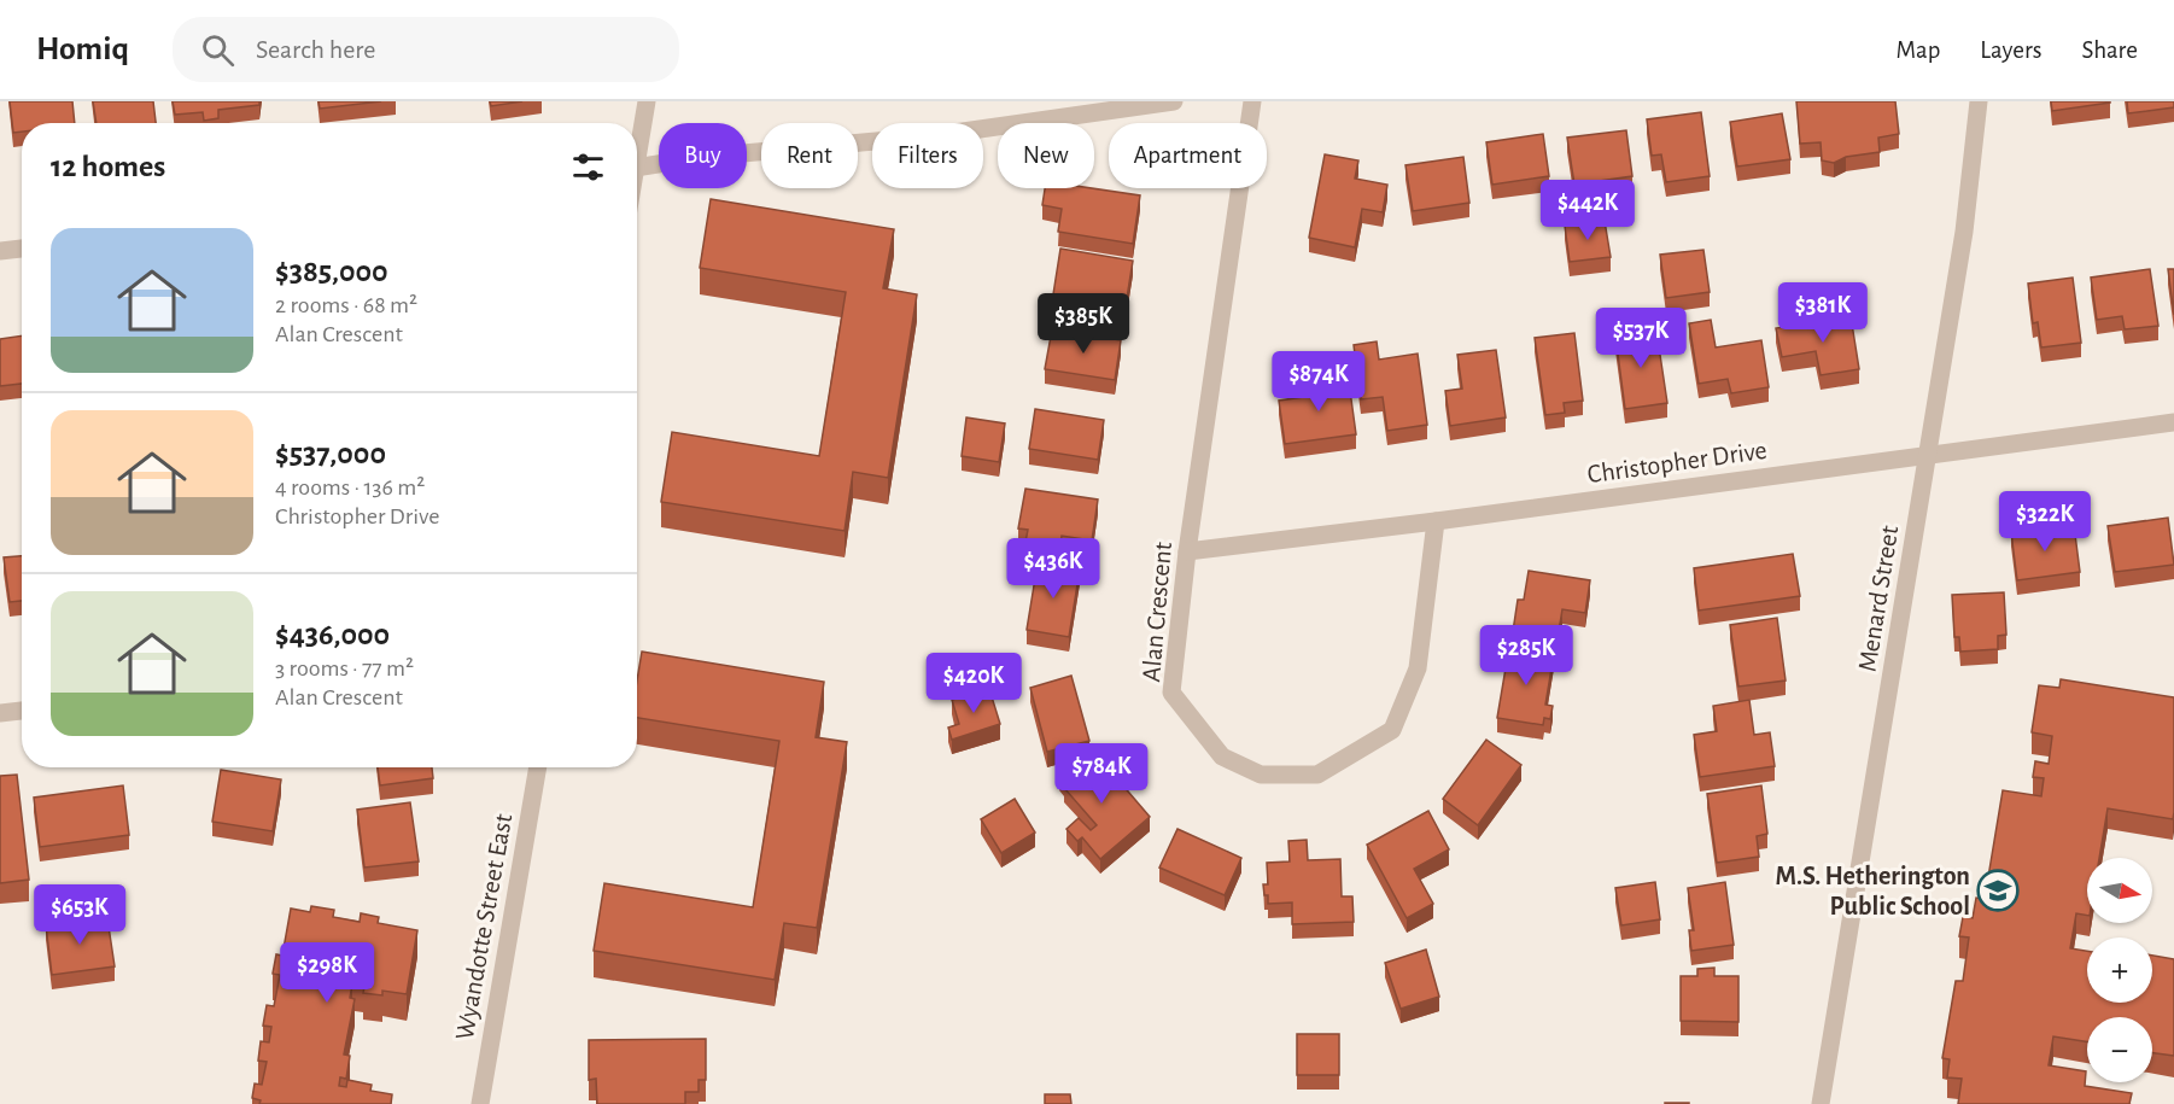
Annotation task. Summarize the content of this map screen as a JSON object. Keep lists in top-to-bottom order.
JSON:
{
  "streets": {
    "street": [
      "Christopher Drive",
      "Menard Street",
      "Alan Crescent",
      "Wyandotte Street East"
    ]
  },
  "crossings": [
    ["Christopher Drive", "Menard Street"],
    ["Christopher Drive", "Alan Crescent"]
  ],
  "places": {
    "school or university": ["M.S. Hetherington Public School"]
  },
  "north": "right",
  "page": {
    "header": "Homiq",
    "search": "Search here",
    "nav": ["Map", "Layers", "Share"],
    "chip": [
      "Buy",
      "Rent",
      "Filters",
      "New",
      "Apartment"
    ],
    "heading": "12 homes",
    "price": [
      "$442K",
      "$381K",
      "$385K",
      "$537K",
      "$874K",
      "$322K",
      "$436K",
      "$285K",
      "$420K",
      "$784K",
      "$653K",
      "$298K"
    ],
    "list": [
      {
        "name": "$385,000",
        "note": "2 rooms · 68 m² · Alan Crescent"
      },
      {
        "name": "$537,000",
        "note": "4 rooms · 136 m² · Christopher Drive"
      },
      {
        "name": "$436,000",
        "note": "3 rooms · 77 m² · Alan Crescent"
      }
    ],
    "map_buttons": ["+", "−"]
  }
}
